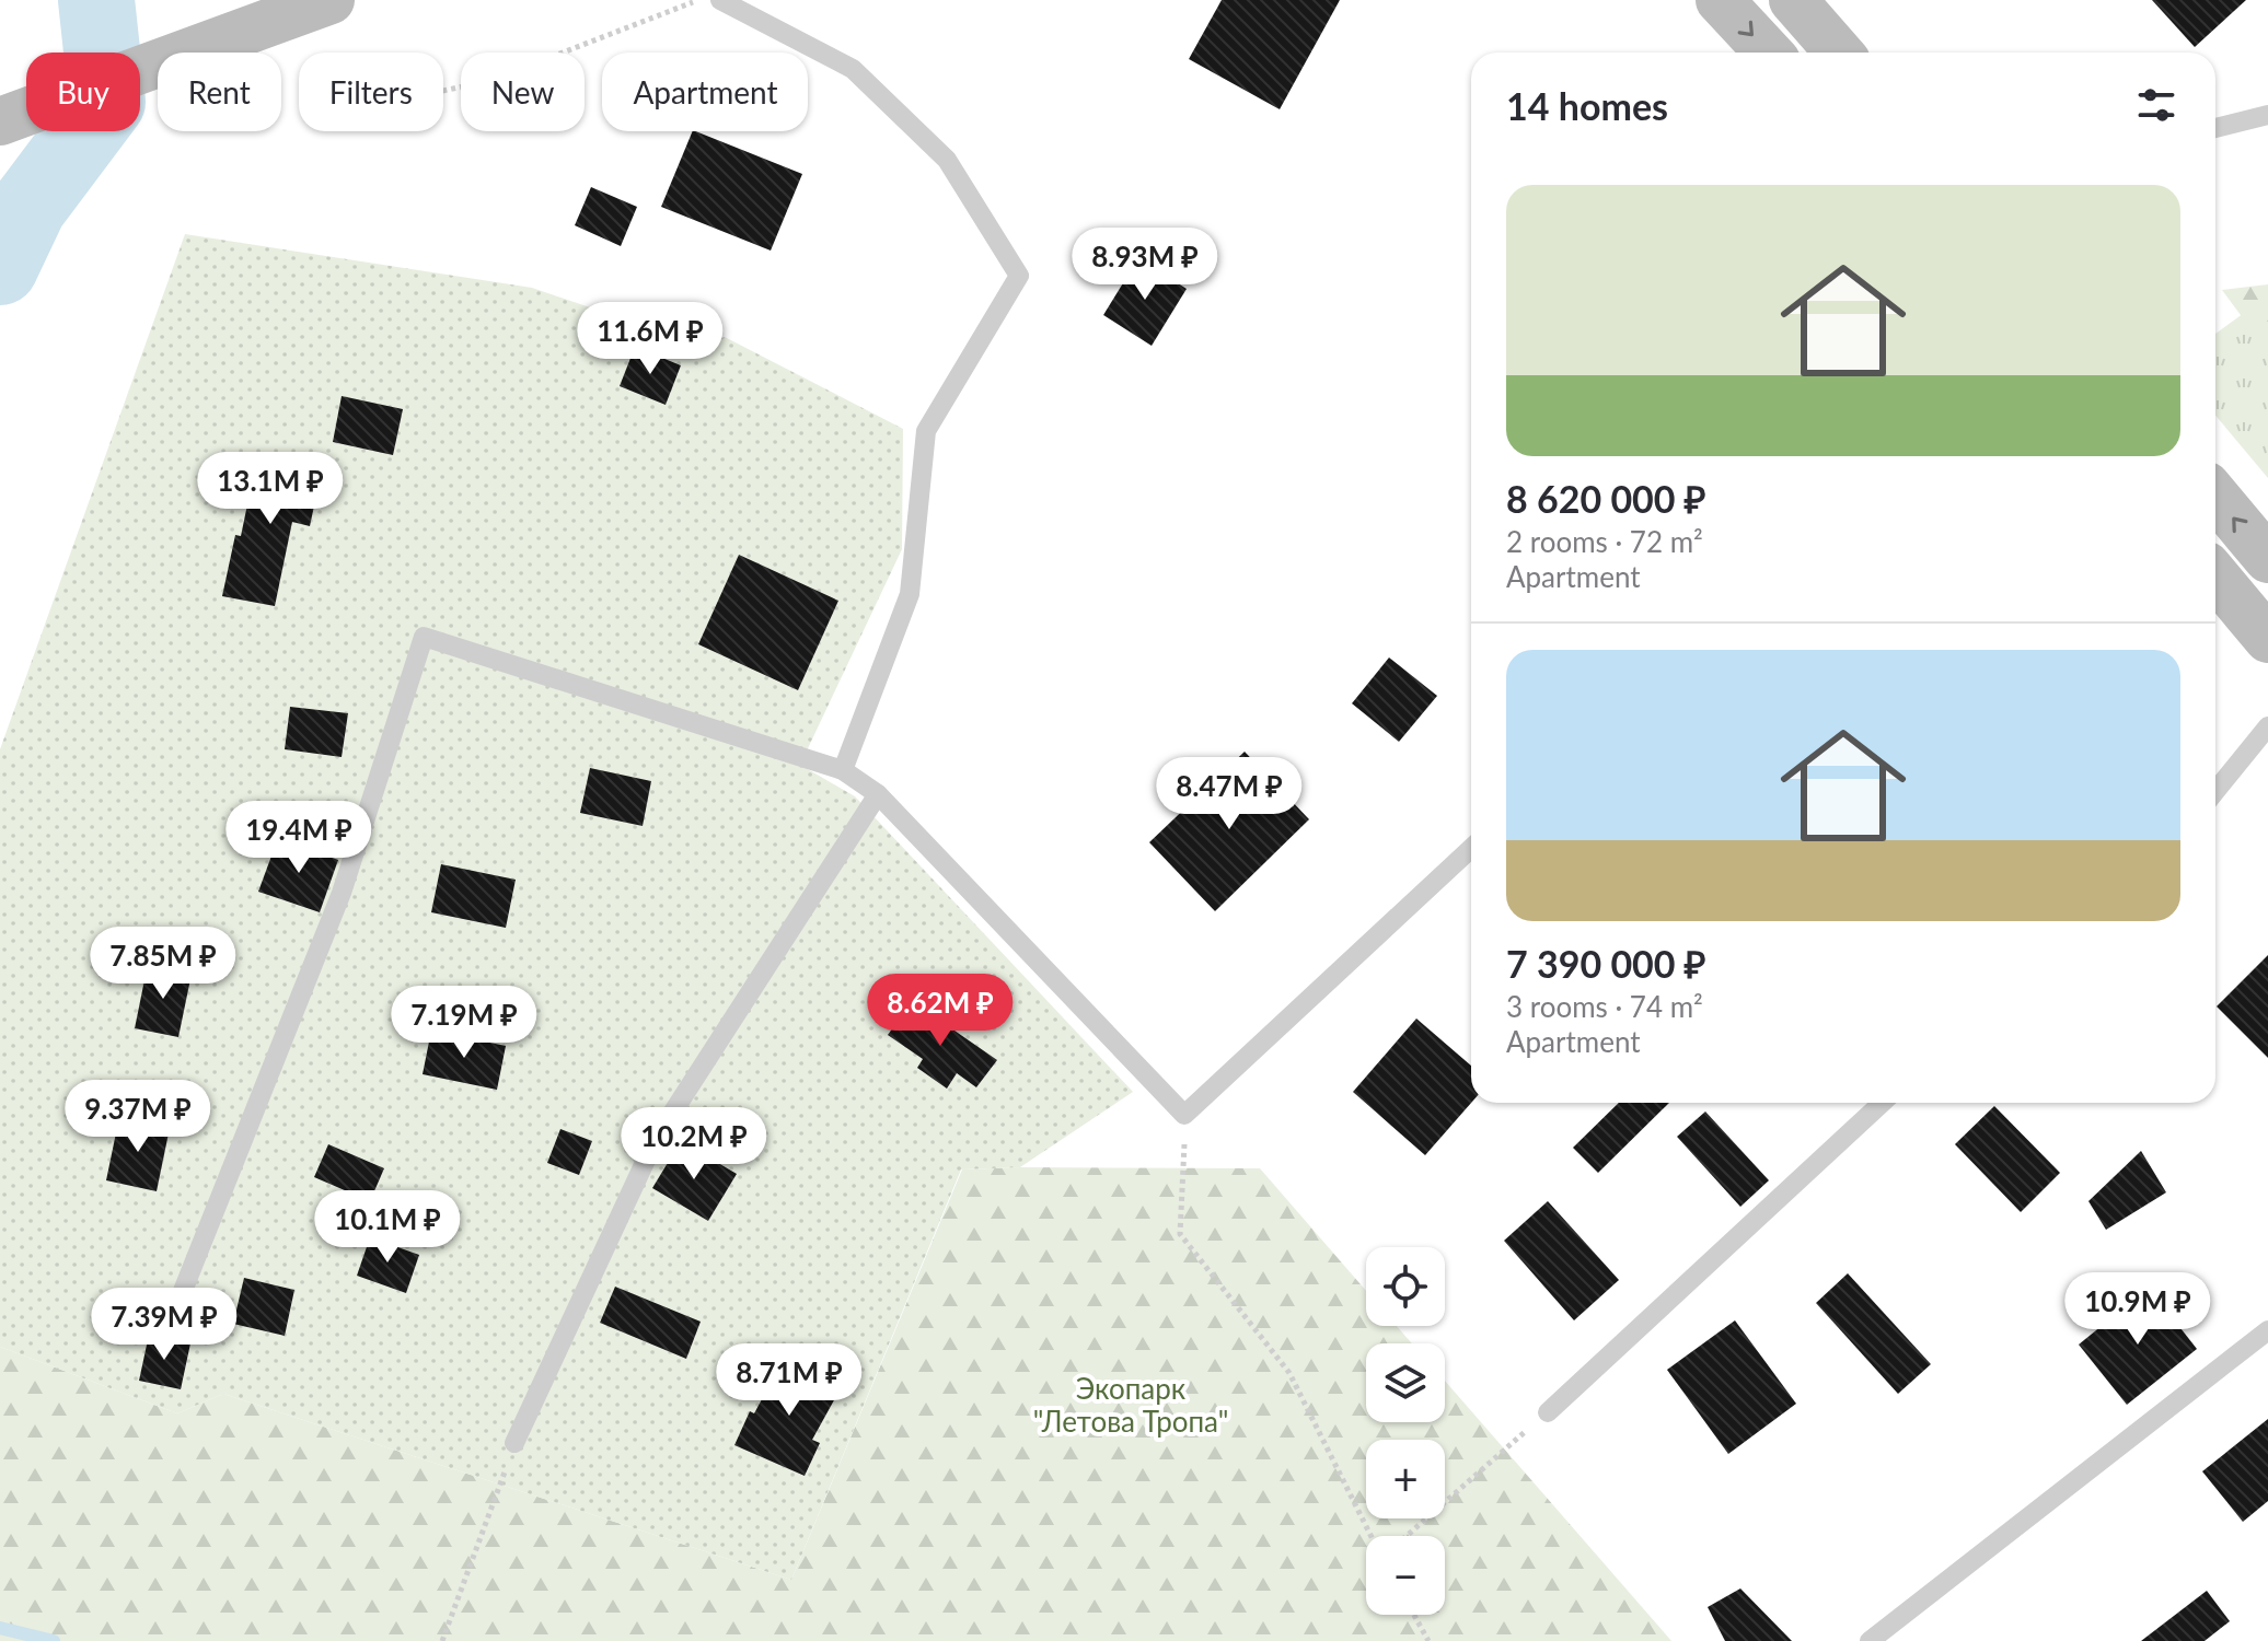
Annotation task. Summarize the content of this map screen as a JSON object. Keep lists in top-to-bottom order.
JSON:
{
  "parks": ["Экопарк \"Летова Тропа\""],
  "page": {
    "chip": [
      "Buy",
      "Rent",
      "Filters",
      "New",
      "Apartment"
    ],
    "heading": "14 homes",
    "list": [
      {
        "name": "8 620 000 ₽",
        "note": "2 rooms · 72 m² · Apartment"
      },
      {
        "name": "7 390 000 ₽",
        "note": "3 rooms · 74 m² · Apartment"
      }
    ],
    "price": [
      "8.93M ₽",
      "11.6M ₽",
      "13.1M ₽",
      "8.47M ₽",
      "19.4M ₽",
      "7.85M ₽",
      "8.62M ₽",
      "7.19M ₽",
      "9.37M ₽",
      "10.2M ₽",
      "10.1M ₽",
      "10.9M ₽",
      "7.39M ₽",
      "8.71M ₽"
    ],
    "map_buttons": ["+", "−"]
  }
}
